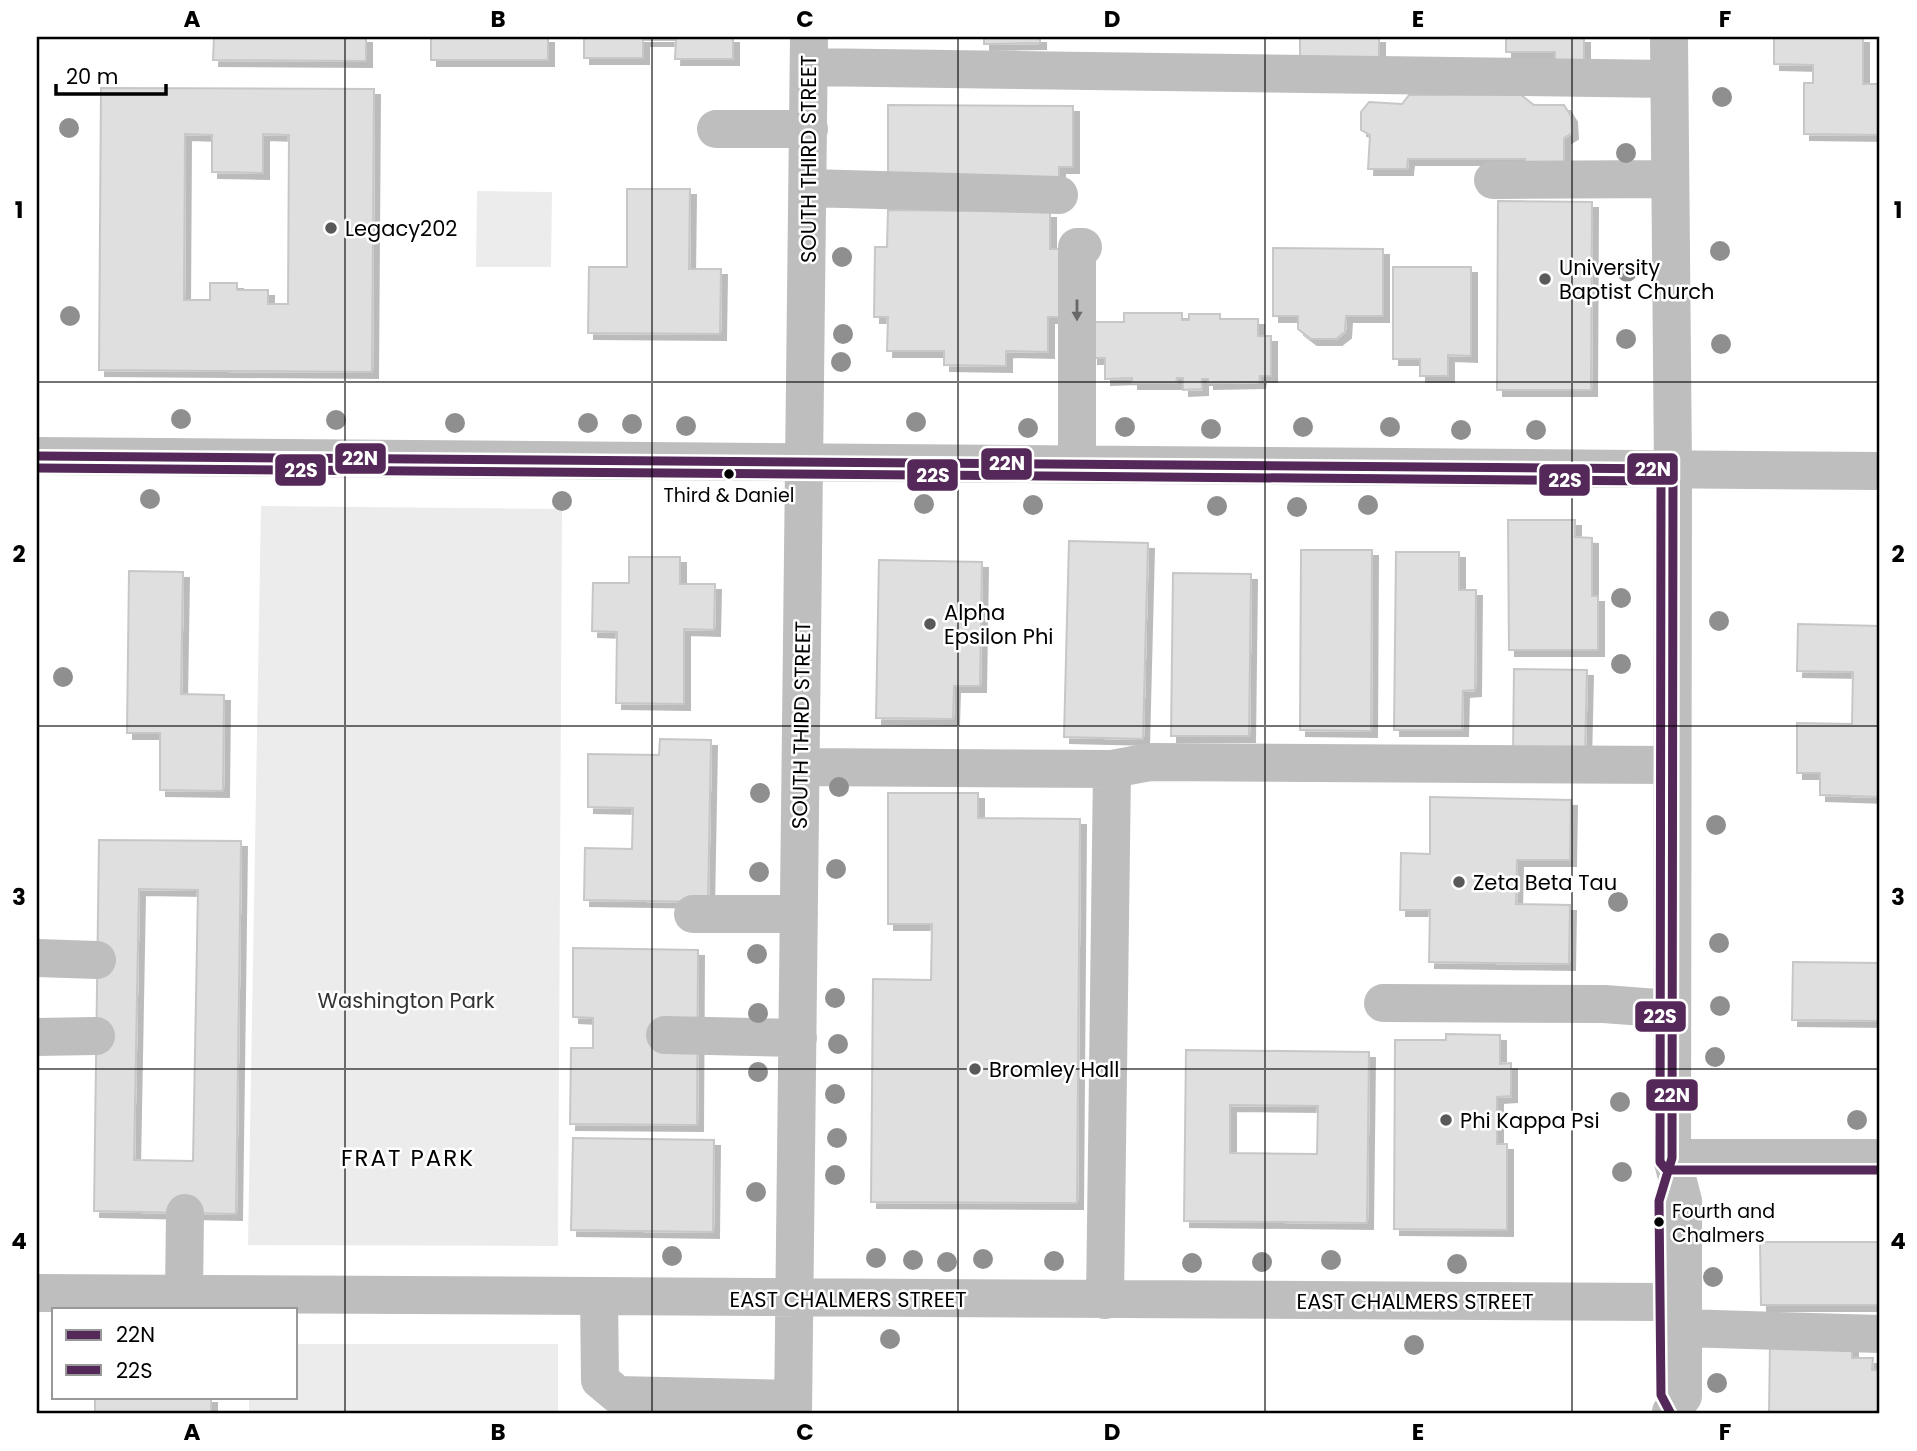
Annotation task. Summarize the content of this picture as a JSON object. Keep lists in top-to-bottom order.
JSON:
{
  "streets": {
    "street": ["SOUTH THIRD STREET", "EAST CHALMERS STREET"]
  },
  "crossings": [
    ["SOUTH THIRD STREET", "EAST CHALMERS STREET"]
  ],
  "districts": ["FRAT PARK"],
  "parks": ["Washington Park"],
  "places": [
    "Legacy202",
    "University Baptist Church",
    "Third & Daniel",
    "Alpha Epsilon Phi",
    "Zeta Beta Tau",
    "Bromley Hall",
    "Phi Kappa Psi",
    "Fourth and Chalmers"
  ],
  "lines": ["transit line 22N", "transit line 22S"],
  "legend": ["22N", "22S"],
  "scale_bar": "20 m",
  "grid": {
    "columns": [
      "A",
      "B",
      "C",
      "D",
      "E",
      "F"
    ],
    "rows": [
      "1",
      "2",
      "3",
      "4"
    ]
  }
}
